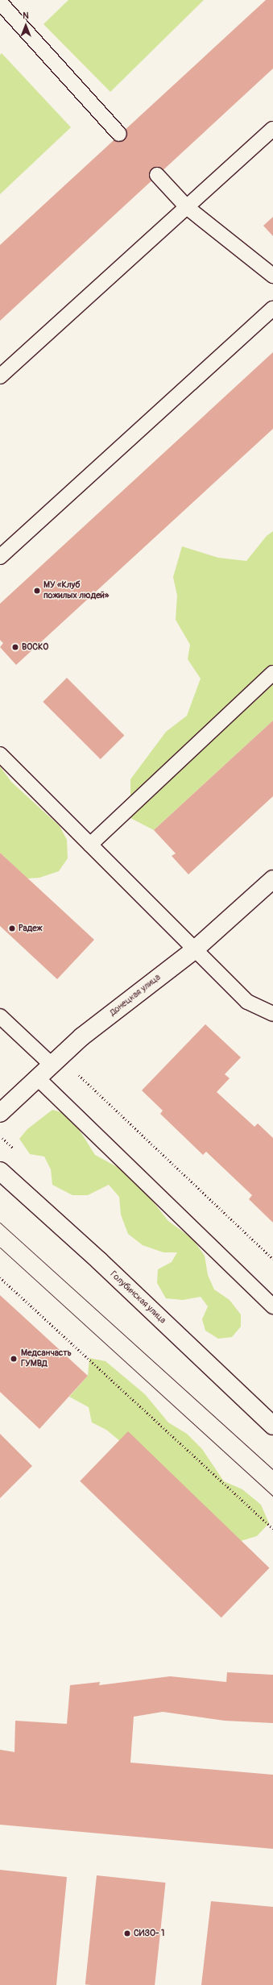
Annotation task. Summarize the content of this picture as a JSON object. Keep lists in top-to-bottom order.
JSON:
{
  "streets": {
    "street": ["Донецкая улица", "Голубинская улица"]
  },
  "places": [
    "МУ «Клуб пожилых людей»",
    "ВОСКО",
    "Радеж",
    "Медсанчасть ГУМВД",
    "СИЗО- 1"
  ],
  "north": "top"
}
